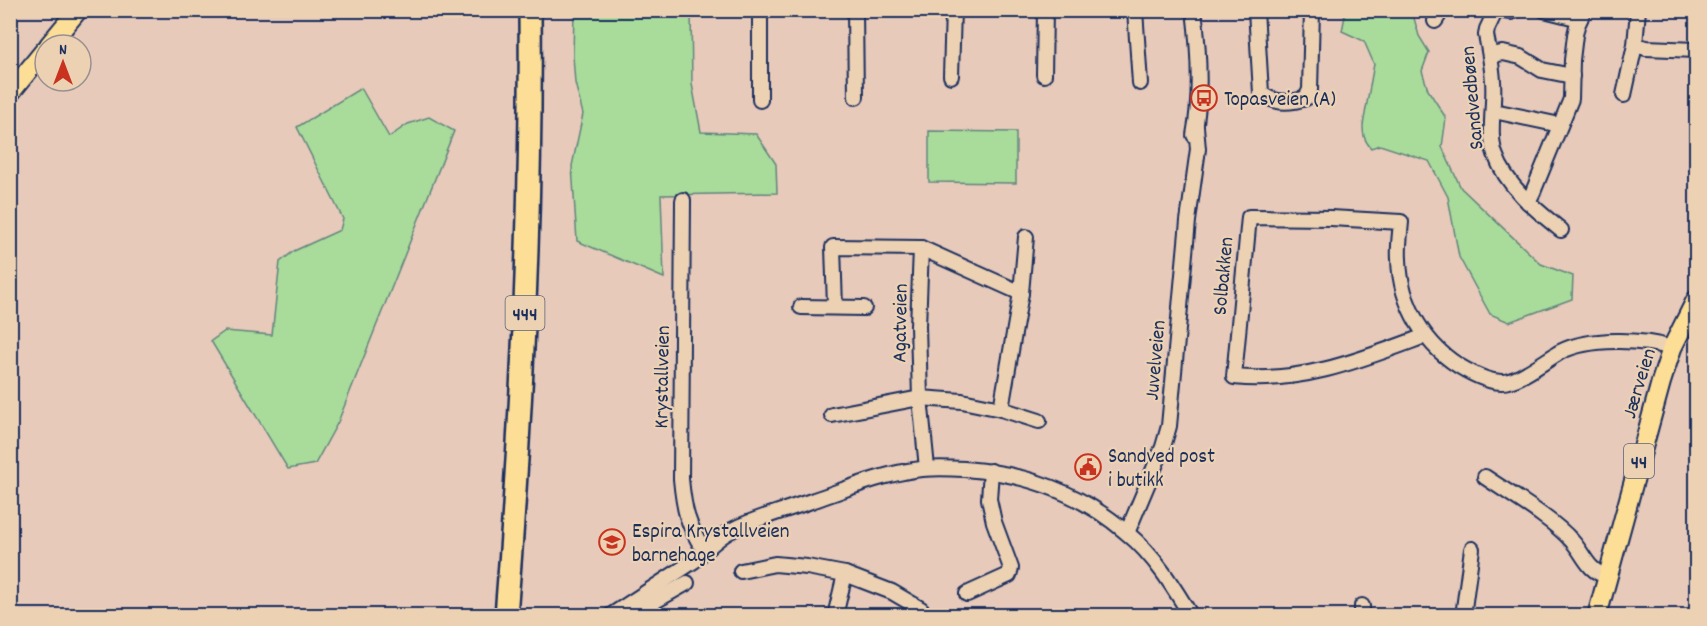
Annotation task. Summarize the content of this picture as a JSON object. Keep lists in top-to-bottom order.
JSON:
{
  "streets": {
    "highway": ["444"],
    "main road": ["Jærveien", "44"],
    "street": [
      "Sandvedbøen",
      "Solbakken",
      "Agatveien",
      "Juvelveien",
      "Krystallveien"
    ]
  },
  "crossings": [
    ["Solbakken", "Jærveien"]
  ],
  "places": {
    "bus stop": ["Topasveien (A)"],
    "public building": ["Sandved post i butikk"],
    "school or university": ["Espira Krystallveien barnehage"]
  },
  "north": "top"
}
